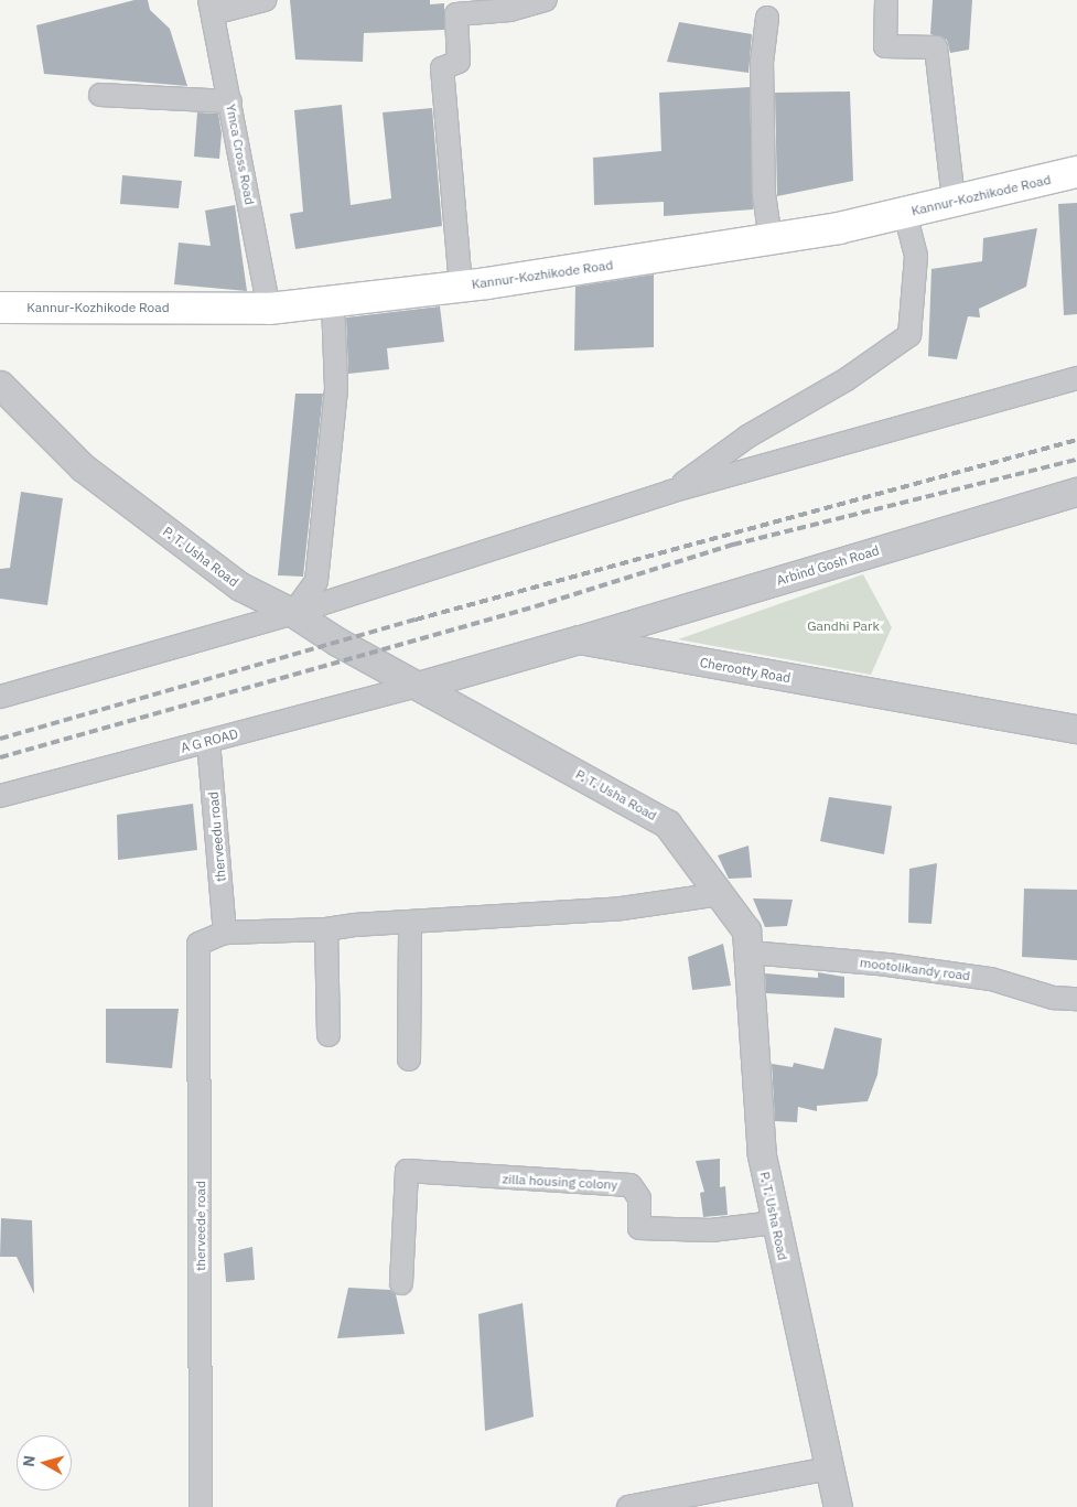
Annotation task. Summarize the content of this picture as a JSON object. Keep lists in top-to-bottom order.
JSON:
{
  "streets": {
    "main road": ["Kannur-Kozhikode Road"],
    "street": [
      "Ymca Cross Road",
      "P. T. Usha Road",
      "Arbind Gosh Road",
      "Cherootty Road",
      "A G ROAD",
      "therveedu road",
      "mootolikandy road",
      "zilla housing colony",
      "therveede road"
    ]
  },
  "crossings": [
    ["Ymca Cross Road", "Kannur-Kozhikode Road"],
    ["P. T. Usha Road", "Cherootty Road"],
    ["P. T. Usha Road", "A G ROAD"],
    ["P. T. Usha Road", "mootolikandy road"],
    ["P. T. Usha Road", "zilla housing colony"],
    ["Arbind Gosh Road", "Cherootty Road"],
    ["Cherootty Road", "A G ROAD"],
    ["A G ROAD", "therveedu road"],
    ["therveedu road", "therveede road"]
  ],
  "parks": ["Gandhi Park"],
  "north": "left"
}
